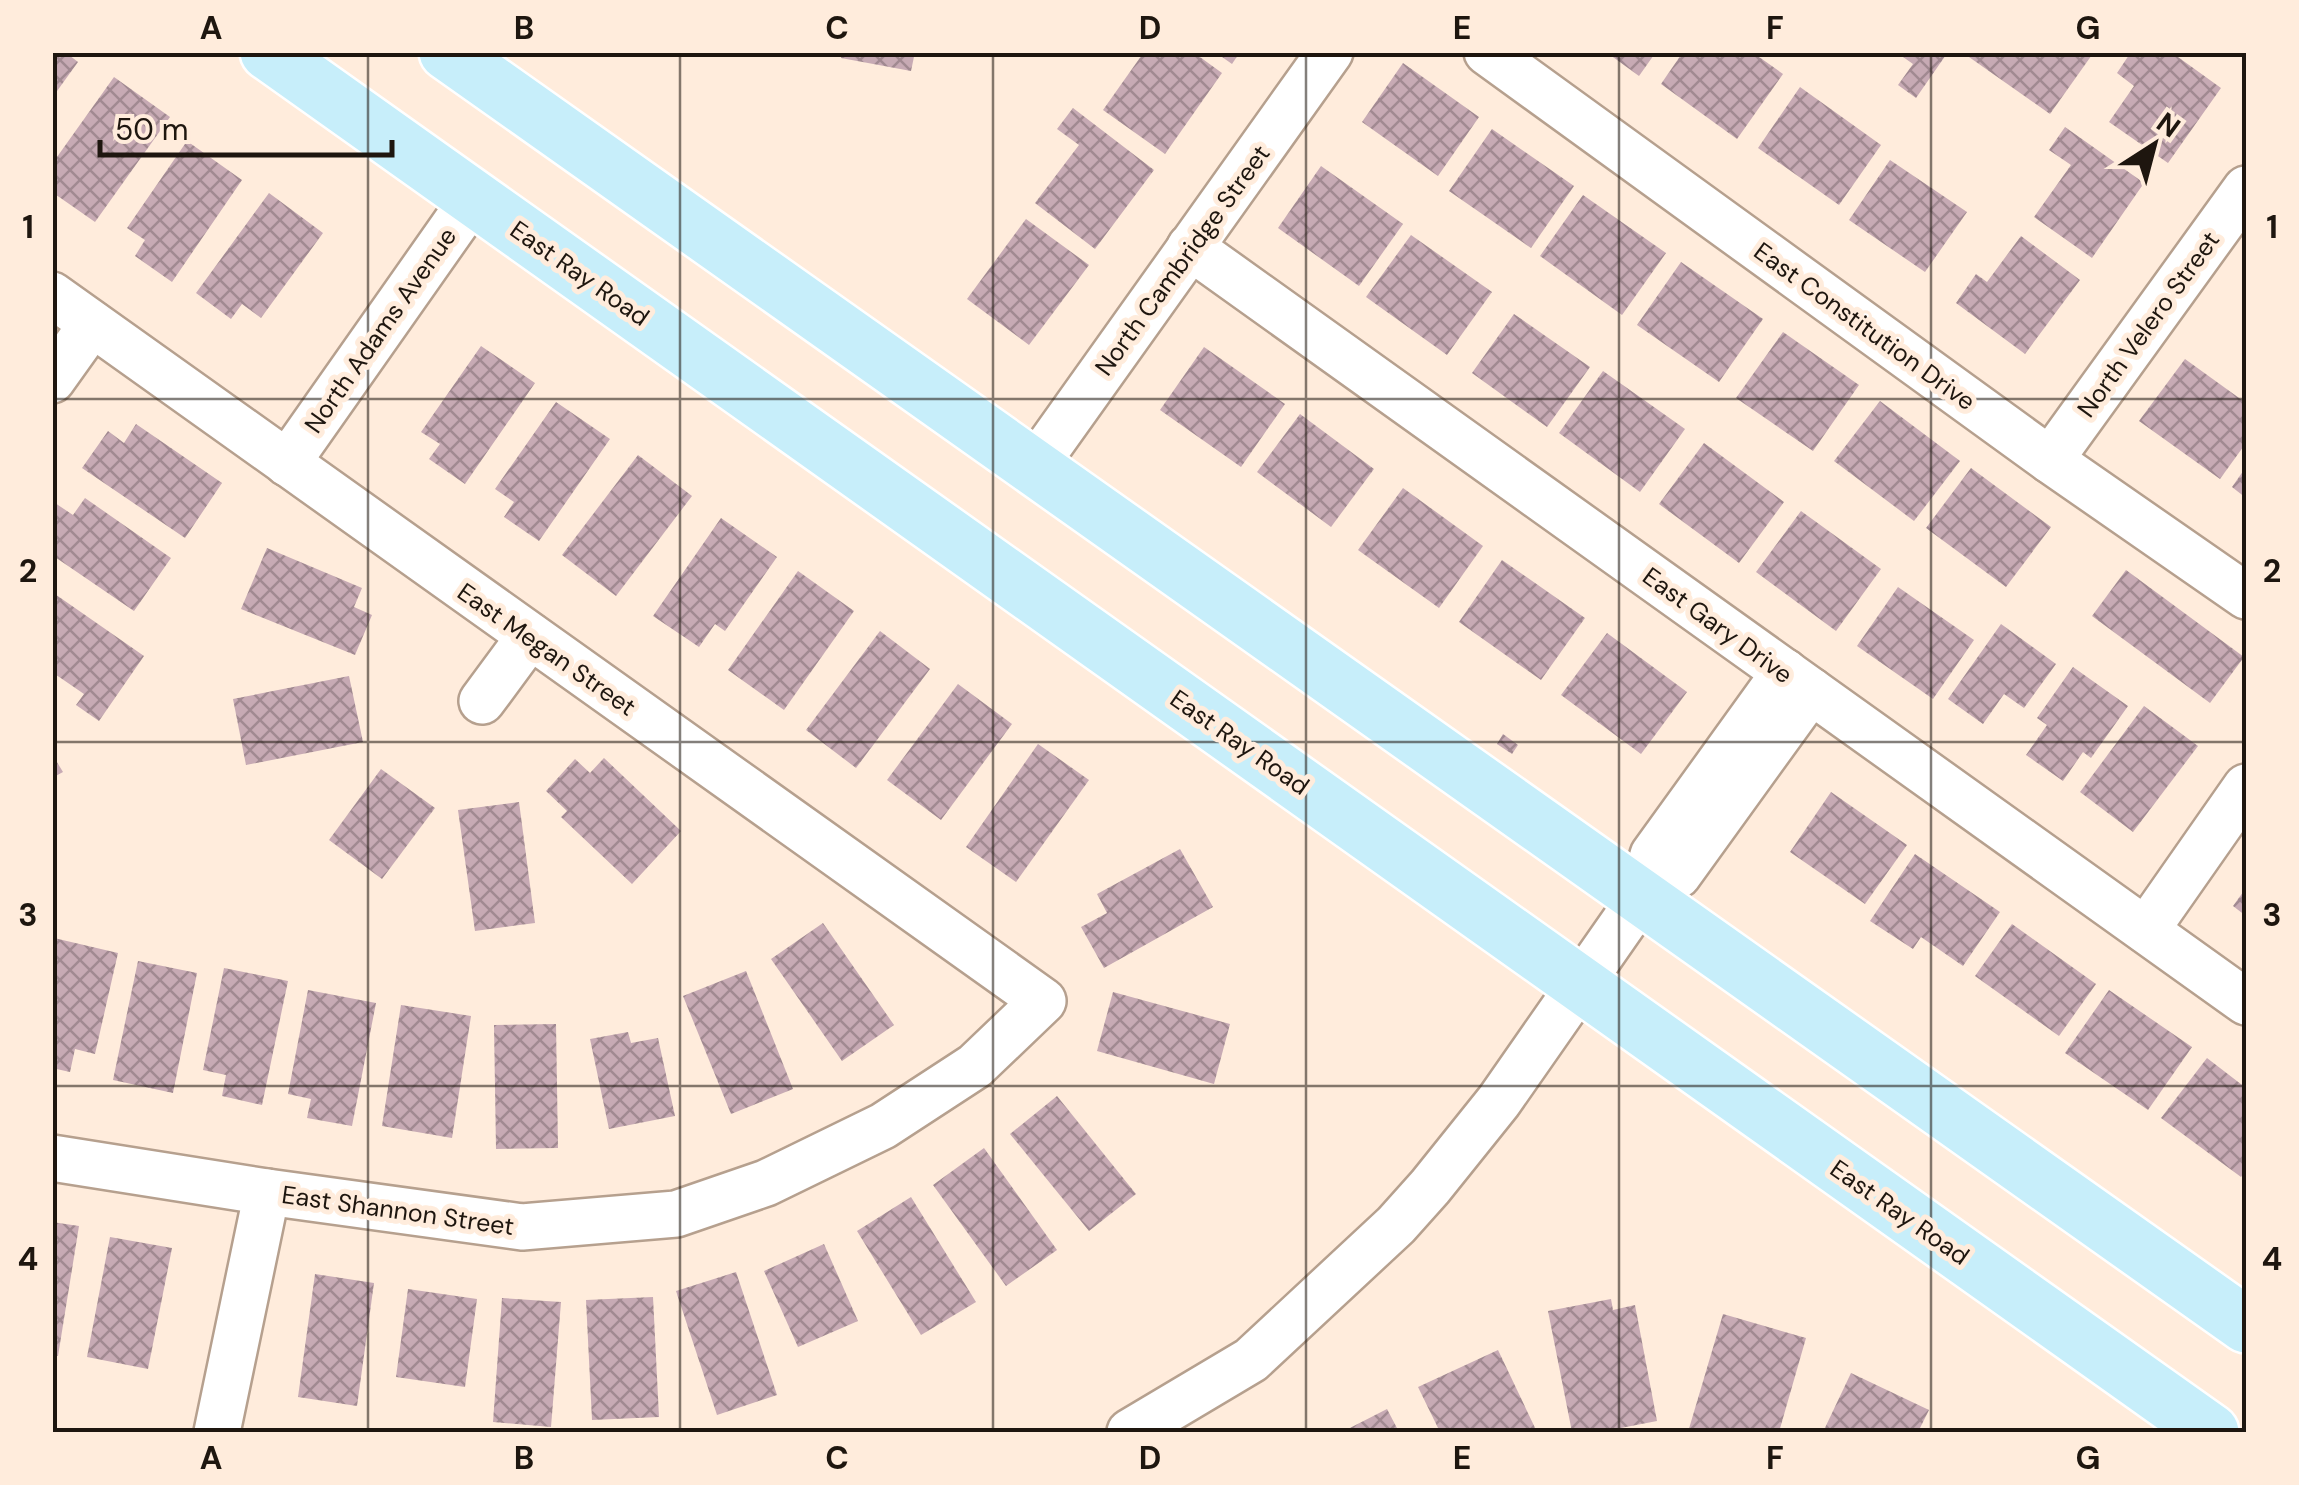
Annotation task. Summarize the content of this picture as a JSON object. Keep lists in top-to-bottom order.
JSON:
{
  "streets": {
    "main road": ["East Ray Road"],
    "street": [
      "North Cambridge Street",
      "North Velero Street",
      "East Constitution Drive",
      "North Adams Avenue",
      "East Gary Drive",
      "East Megan Street",
      "East Shannon Street"
    ]
  },
  "crossings": [
    ["North Cambridge Street", "East Gary Drive"],
    ["East Ray Road", "North Adams Avenue"],
    ["North Velero Street", "East Constitution Drive"],
    ["North Adams Avenue", "East Megan Street"],
    ["East Megan Street", "East Shannon Street"]
  ],
  "scale_bar": "50 m",
  "north": "top right",
  "grid": {
    "columns": [
      "A",
      "B",
      "C",
      "D",
      "E",
      "F",
      "G"
    ],
    "rows": [
      "1",
      "2",
      "3",
      "4"
    ]
  }
}
